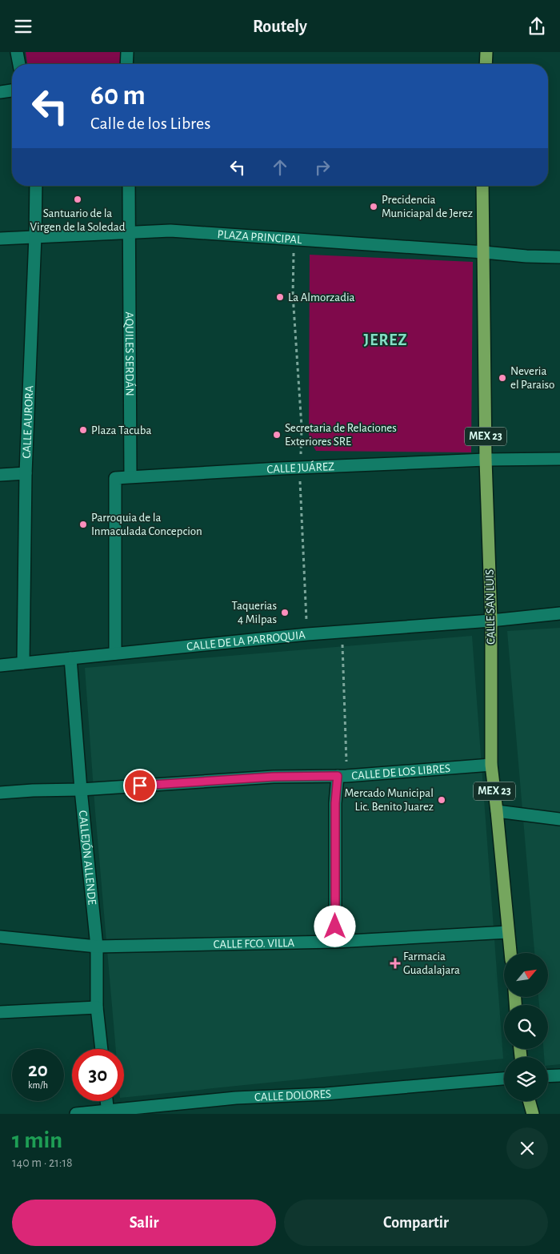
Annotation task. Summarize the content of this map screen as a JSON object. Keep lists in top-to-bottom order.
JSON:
{
  "streets": {
    "main road": ["MEX 23", "CALLE SAN LUIS"],
    "street": [
      "PLAZA PRINCIPAL",
      "AQUILES SERDÁN",
      "CALLE AURORA",
      "CALLE JUÁREZ",
      "CALLE DE LA PARROQUIA",
      "CALLE DE LOS LIBRES",
      "CALLEJÓN ALLENDE",
      "CALLE FCO. VILLA",
      "CALLE DOLORES"
    ]
  },
  "crossings": [
    ["PLAZA PRINCIPAL", "AQUILES SERDÁN"],
    ["PLAZA PRINCIPAL", "CALLE AURORA"],
    ["PLAZA PRINCIPAL", "MEX 23"],
    ["PLAZA PRINCIPAL", "CALLE SAN LUIS"],
    ["AQUILES SERDÁN", "CALLE JUÁREZ"],
    ["CALLE AURORA", "CALLE DE LA PARROQUIA"],
    ["MEX 23", "CALLE SAN LUIS"],
    ["CALLE JUÁREZ", "CALLE SAN LUIS"],
    ["CALLE JUÁREZ", "CALLE DE LA PARROQUIA"],
    ["CALLE SAN LUIS", "CALLE DE LA PARROQUIA"],
    ["CALLE SAN LUIS", "CALLE DE LOS LIBRES"],
    ["CALLE SAN LUIS", "CALLE FCO. VILLA"],
    ["CALLE DE LA PARROQUIA", "CALLEJÓN ALLENDE"],
    ["CALLE DE LOS LIBRES", "CALLEJÓN ALLENDE"],
    ["CALLEJÓN ALLENDE", "CALLE FCO. VILLA"]
  ],
  "districts": ["JEREZ"],
  "places": {
    "other": [
      "Santuario de la Virgen de la Soledad",
      "Precidencia Municiapal de Jerez",
      "La Almorzadia",
      "Neveria el Paraiso",
      "Plaza Tacuba",
      "Secretaria de Relaciones Exteriores SRE",
      "Parroquia de la Inmaculada Concepcion",
      "Taquerias 4 Milpas",
      "Mercado Municipal Lic. Benito Juarez"
    ],
    "health": ["Farmacia Guadalajara"]
  },
  "north": "top right",
  "page": {
    "header": "Routely",
    "turn": ["60 m", "Calle de los Libres"],
    "speed": "20 km/h",
    "limit": "30",
    "heading": ["1 min", "140 m · 21:18"],
    "buttons": ["Salir", "Compartir"]
  }
}
